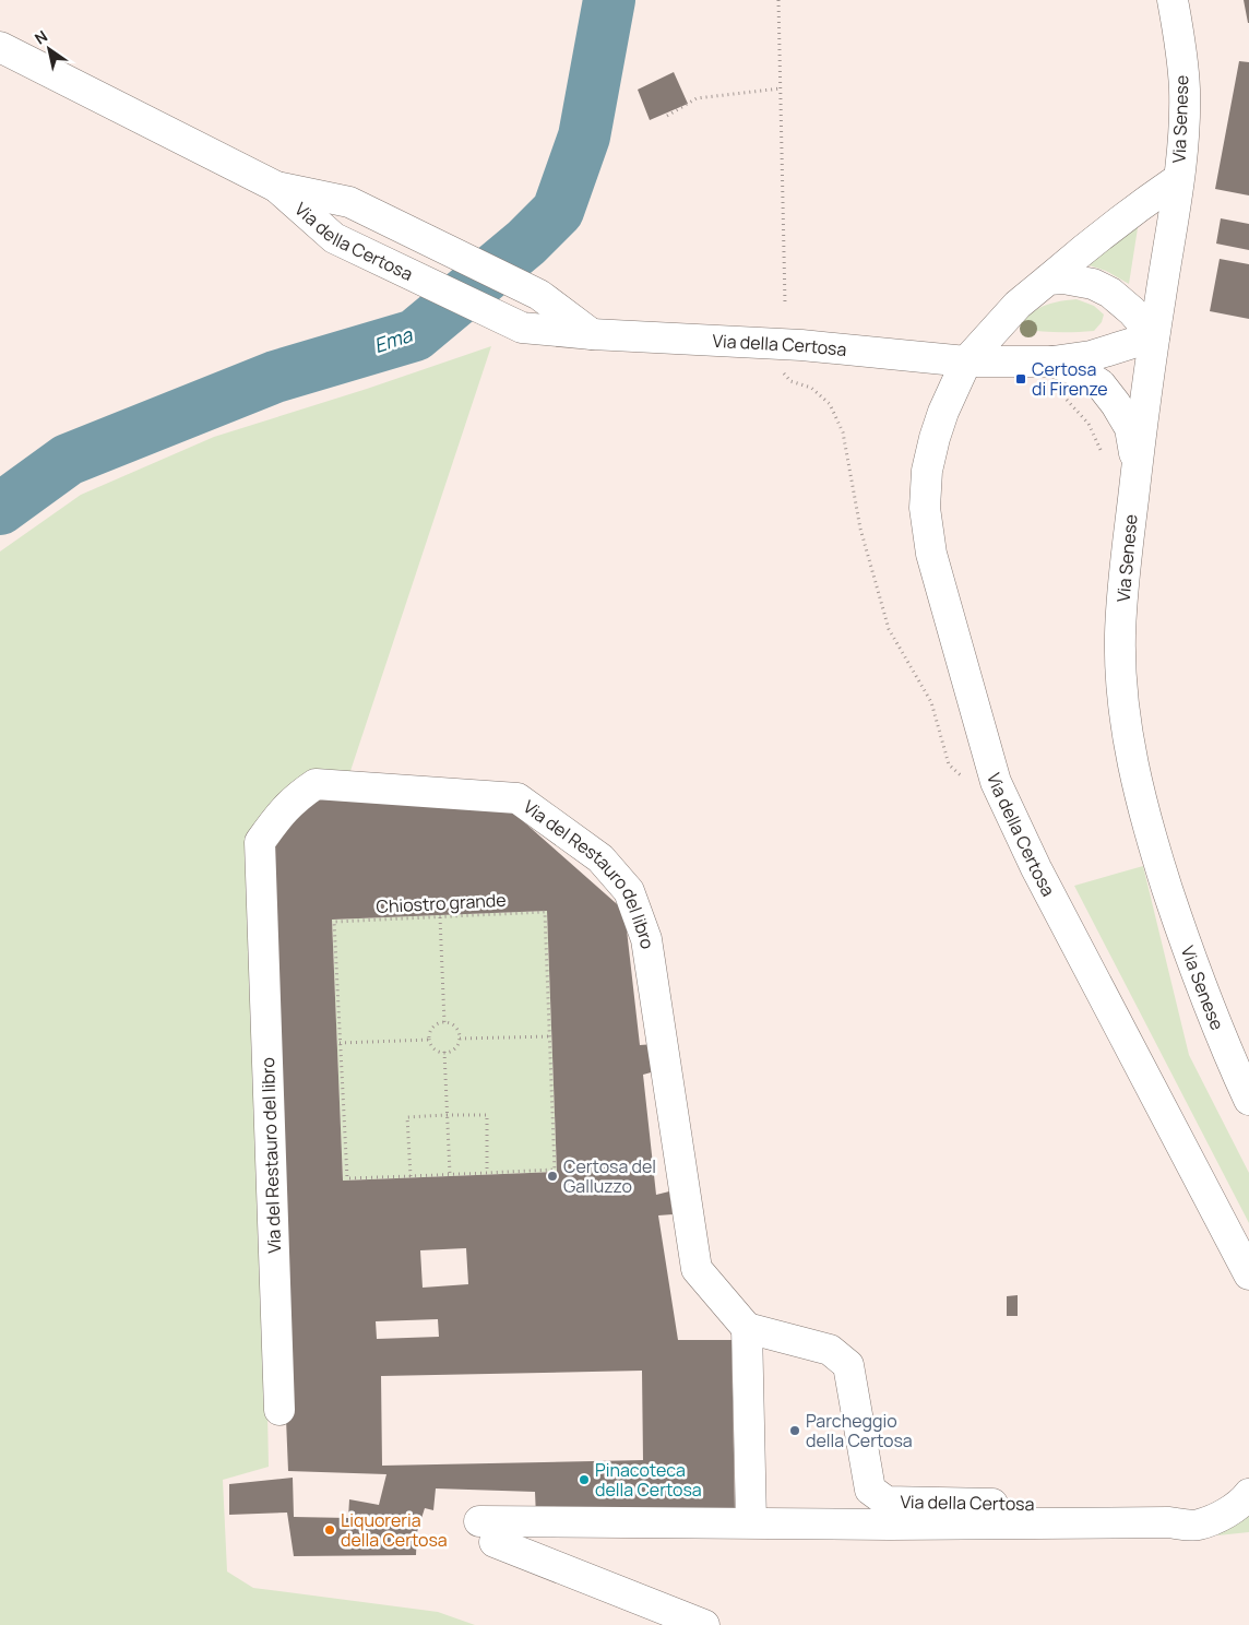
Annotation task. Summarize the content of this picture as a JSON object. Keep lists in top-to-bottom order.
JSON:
{
  "streets": {
    "street": ["Via Senese", "Via della Certosa", "Via del Restauro del libro"],
    "path": ["Chiostro grande"]
  },
  "crossings": [
    ["Via Senese", "Via della Certosa"],
    ["Via della Certosa", "Via del Restauro del libro"]
  ],
  "water": ["Ema"],
  "places": {
    "transit": ["Certosa di Firenze"],
    "other": [
      "Certosa del Galluzzo",
      "Parcheggio della Certosa",
      "Pinacoteca della Certosa",
      "Liquoreria della Certosa"
    ]
  },
  "north": "top left"
}
